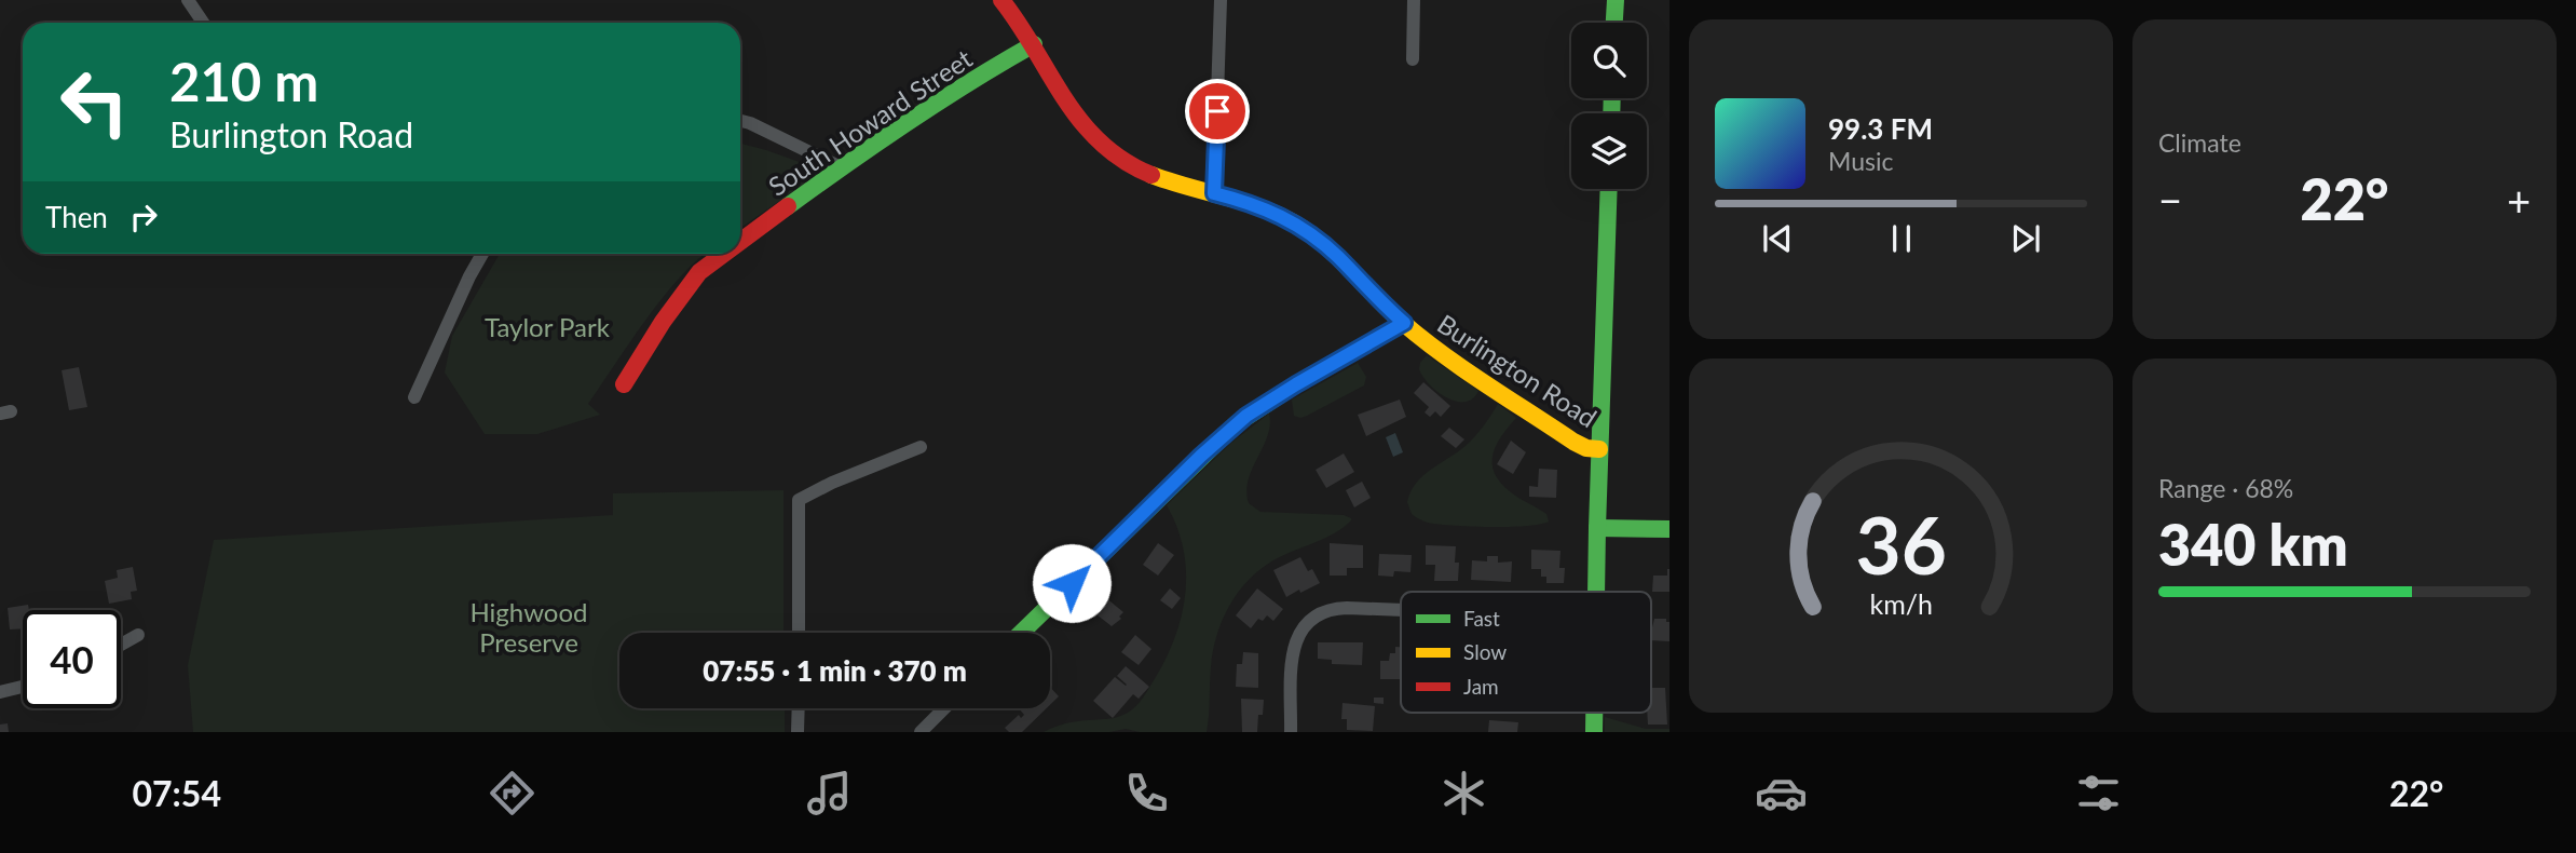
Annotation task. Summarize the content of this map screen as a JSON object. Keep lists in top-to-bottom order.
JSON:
{
  "streets": {
    "street": ["South Howard Street", "Burlington Road"]
  },
  "crossings": [
    ["South Howard Street", "Burlington Road"]
  ],
  "parks": ["Taylor Park", "Highwood Preserve"],
  "legend": ["Fast", "Slow", "Jam"],
  "page": {
    "tile": [
      "Climate",
      ["Range · 68%", "340 km"]
    ],
    "turn": ["210 m", "Burlington Road"],
    "song": ["99.3 FM", "Music"],
    "heat": ["−", "22°", "+"],
    "then": "Then",
    "limit": "40",
    "trip": "07:55 · 1 min · 370 m",
    "tabs": ["07:54", "22°"],
    "gauge": ["36", "km/h"]
  }
}
